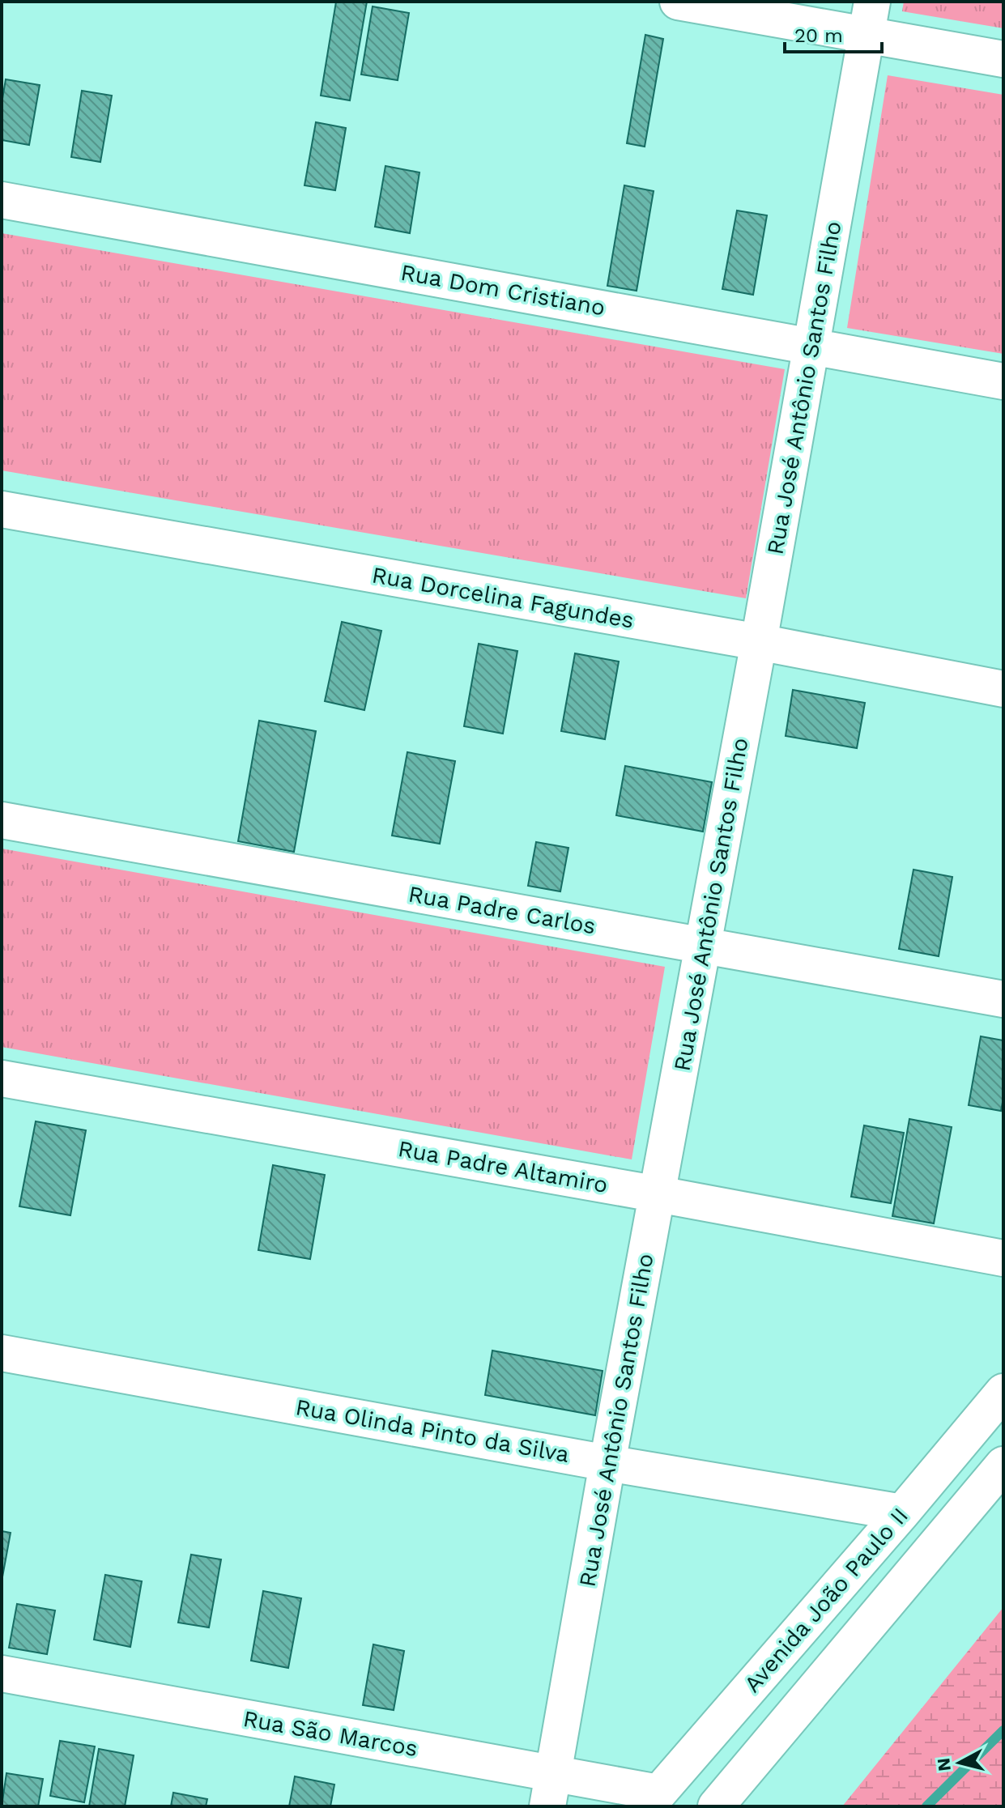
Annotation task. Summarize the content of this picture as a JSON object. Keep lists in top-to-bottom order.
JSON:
{
  "streets": {
    "street": [
      "Rua Dom Cristiano",
      "Rua José Antônio Santos Filho",
      "Rua Dorcelina Fagundes",
      "Rua Padre Carlos",
      "Rua Padre Altamiro",
      "Rua Olinda Pinto da Silva",
      "Avenida João Paulo II",
      "Rua São Marcos"
    ]
  },
  "crossings": [
    ["Rua Dom Cristiano", "Rua José Antônio Santos Filho"],
    ["Rua José Antônio Santos Filho", "Rua Dorcelina Fagundes"],
    ["Rua José Antônio Santos Filho", "Rua Padre Carlos"],
    ["Rua José Antônio Santos Filho", "Rua Padre Altamiro"],
    ["Rua José Antônio Santos Filho", "Rua Olinda Pinto da Silva"],
    ["Rua José Antônio Santos Filho", "Rua São Marcos"],
    ["Rua Olinda Pinto da Silva", "Avenida João Paulo II"],
    ["Avenida João Paulo II", "Rua São Marcos"]
  ],
  "scale_bar": "20 m",
  "north": "left"
}
